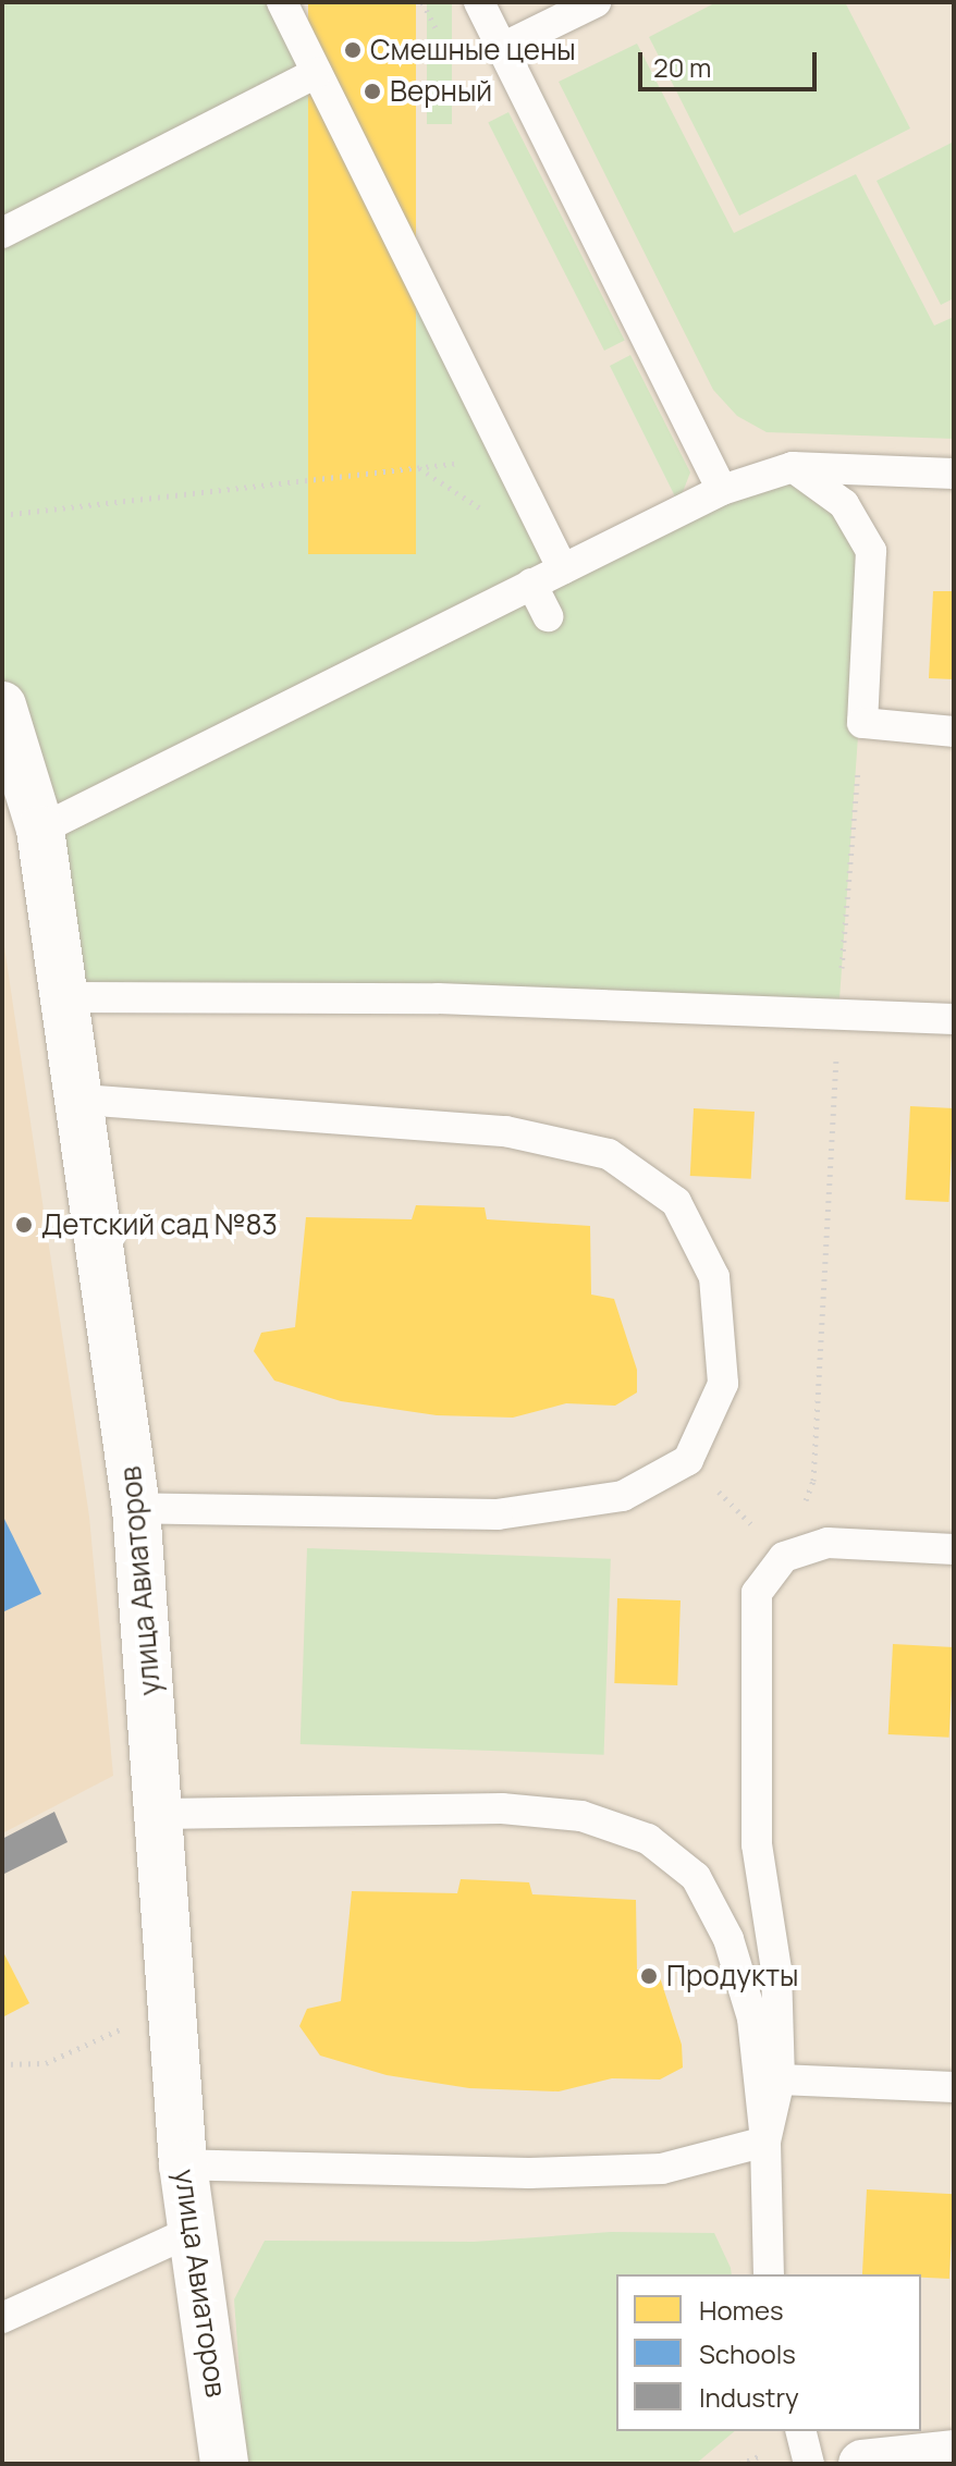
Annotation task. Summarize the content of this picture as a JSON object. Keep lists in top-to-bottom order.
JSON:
{
  "streets": {
    "street": ["улица Авиаторов"]
  },
  "places": [
    "Смешные цены",
    "Верный",
    "Детский сад №83",
    "Продукты"
  ],
  "legend": ["Homes", "Schools", "Industry"],
  "scale_bar": "20 m"
}
